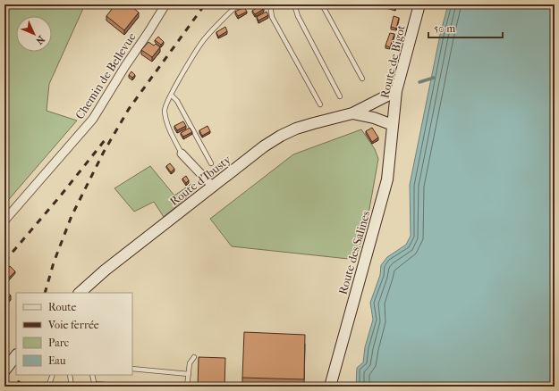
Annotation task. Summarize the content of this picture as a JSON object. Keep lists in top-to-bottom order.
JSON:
{
  "streets": {
    "street": [
      "Route de Bigot",
      "Chemin de Bellevue",
      "Route d'Ibusty",
      "Route des Salines"
    ]
  },
  "crossings": [
    ["Route de Bigot", "Route des Salines"]
  ],
  "legend": [
    "Route",
    "Voie ferrée",
    "Parc",
    "Eau"
  ],
  "scale_bar": "50 m",
  "north": "bottom right"
}
